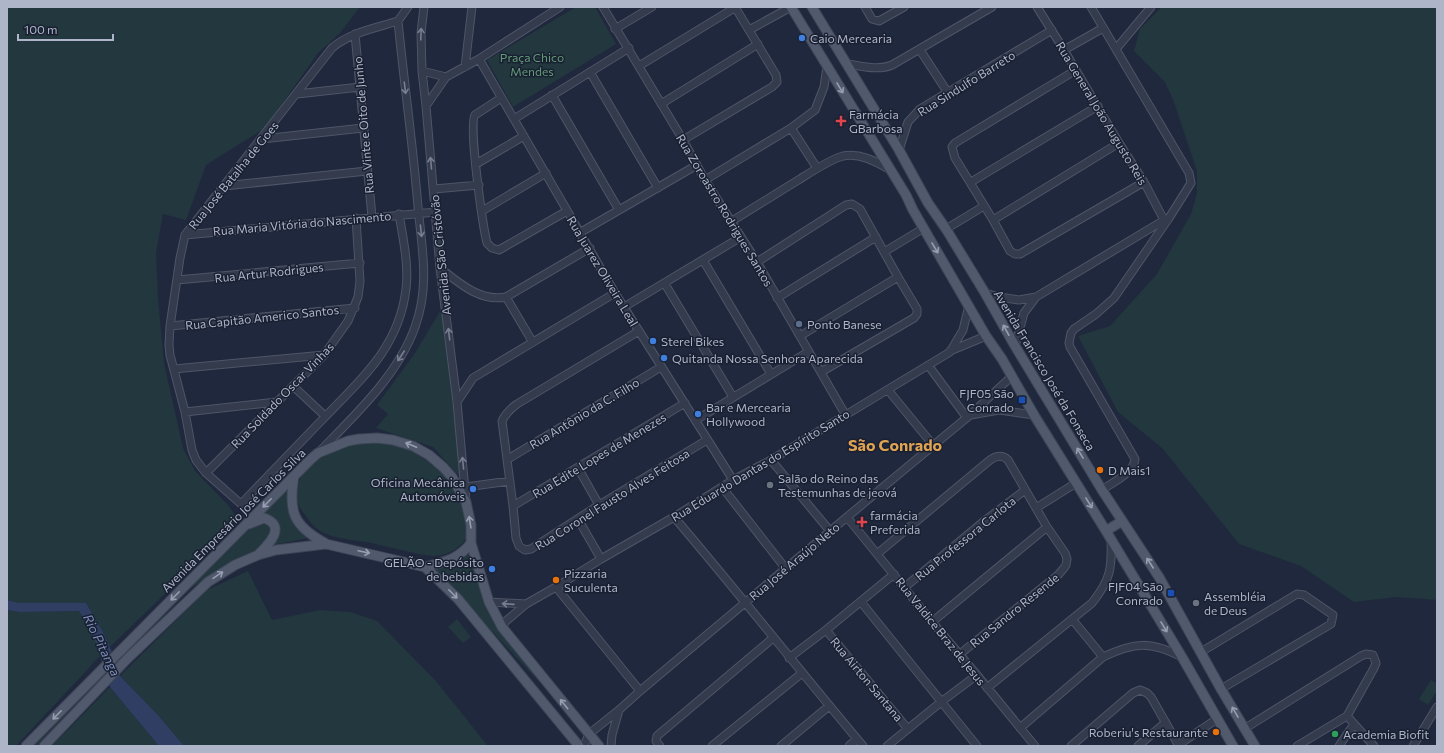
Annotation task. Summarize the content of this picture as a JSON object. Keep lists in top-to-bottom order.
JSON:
{
  "streets": {
    "main road": ["Avenida Francisco José da Fonseca", "Avenida Empresário José Carlos Silva"],
    "street": [
      "Rua Sindulfo Barreto",
      "Rua General João Augusto Reis",
      "Rua Vinte e Oito de Junho",
      "Rua José Batalha de Goes",
      "Rua Zoroastro Rodrigues Santos",
      "Rua Maria Vitória do Nascimento",
      "Avenida São Cristóvão",
      "Rua Juarez Oliveira Leal",
      "Rua Artur Rodrigues",
      "Rua Capitão Americo Santos",
      "Rua Soldado Oscar Vinhas",
      "Rua Antônio da C. Filho",
      "Rua Edite Lopes de Menezes",
      "Rua Eduardo Dantas do Espírito Santo",
      "Rua Coronel Fausto Alves Feitosa",
      "Rua Professora Carlota",
      "Rua José Araújo Neto",
      "Rua Sandro Resende",
      "Rua Valdice Braz de Jesus",
      "Rua Airton Santana"
    ]
  },
  "crossings": [
    ["Rua Sindulfo Barreto", "Rua General João Augusto Reis"],
    ["Rua Sindulfo Barreto", "Avenida Francisco José da Fonseca"],
    ["Rua Vinte e Oito de Junho", "Rua José Batalha de Goes"],
    ["Rua Vinte e Oito de Junho", "Rua Maria Vitória do Nascimento"],
    ["Rua José Batalha de Goes", "Rua Maria Vitória do Nascimento"],
    ["Rua José Batalha de Goes", "Avenida São Cristóvão"],
    ["Rua José Batalha de Goes", "Rua Artur Rodrigues"],
    ["Rua José Batalha de Goes", "Rua Capitão Americo Santos"],
    ["Rua José Batalha de Goes", "Rua Soldado Oscar Vinhas"],
    ["Rua Zoroastro Rodrigues Santos", "Rua Eduardo Dantas do Espírito Santo"],
    ["Rua Maria Vitória do Nascimento", "Avenida São Cristóvão"],
    ["Rua Maria Vitória do Nascimento", "Rua Soldado Oscar Vinhas"],
    ["Avenida São Cristóvão", "Avenida Empresário José Carlos Silva"],
    ["Rua Juarez Oliveira Leal", "Rua Antônio da C. Filho"],
    ["Rua Juarez Oliveira Leal", "Rua Edite Lopes de Menezes"],
    ["Rua Juarez Oliveira Leal", "Rua Eduardo Dantas do Espírito Santo"],
    ["Rua Juarez Oliveira Leal", "Rua Coronel Fausto Alves Feitosa"],
    ["Rua Artur Rodrigues", "Rua Soldado Oscar Vinhas"],
    ["Rua Capitão Americo Santos", "Rua Soldado Oscar Vinhas"],
    ["Rua Antônio da C. Filho", "Rua Coronel Fausto Alves Feitosa"],
    ["Rua Edite Lopes de Menezes", "Rua Coronel Fausto Alves Feitosa"],
    ["Rua Eduardo Dantas do Espírito Santo", "Avenida Empresário José Carlos Silva"],
    ["Avenida Empresário José Carlos Silva", "Rua José Araújo Neto"],
    ["Rua Professora Carlota", "Rua Sandro Resende"],
    ["Rua Professora Carlota", "Rua Valdice Braz de Jesus"],
    ["Rua José Araújo Neto", "Rua Valdice Braz de Jesus"],
    ["Rua Sandro Resende", "Rua Valdice Braz de Jesus"]
  ],
  "districts": ["São Conrado"],
  "water": ["Rio Pitanga"],
  "parks": ["Praça Chico Mendes"],
  "places": {
    "other": [
      "Caio Mercearia",
      "Ponto Banese",
      "Sterel Bikes",
      "Quitanda Nossa Senhora Aparecida",
      "Bar e Mercearia Hollywood",
      "D Mais1",
      "Salão do Reino das Testemunhas de jeová",
      "Oficina Mecânica Automóveis",
      "GELÃO - Depósito de bebidas",
      "Pizzaria Suculenta",
      "Assembléia de Deus",
      "Roberiu's Restaurante",
      "Academia Biofit"
    ],
    "health": ["Farmácia GBarbosa", "farmácia Preferida"],
    "transit": ["FJF05 São Conrado", "FJF04 São Conrado"]
  },
  "scale_bar": "100 m"
}
